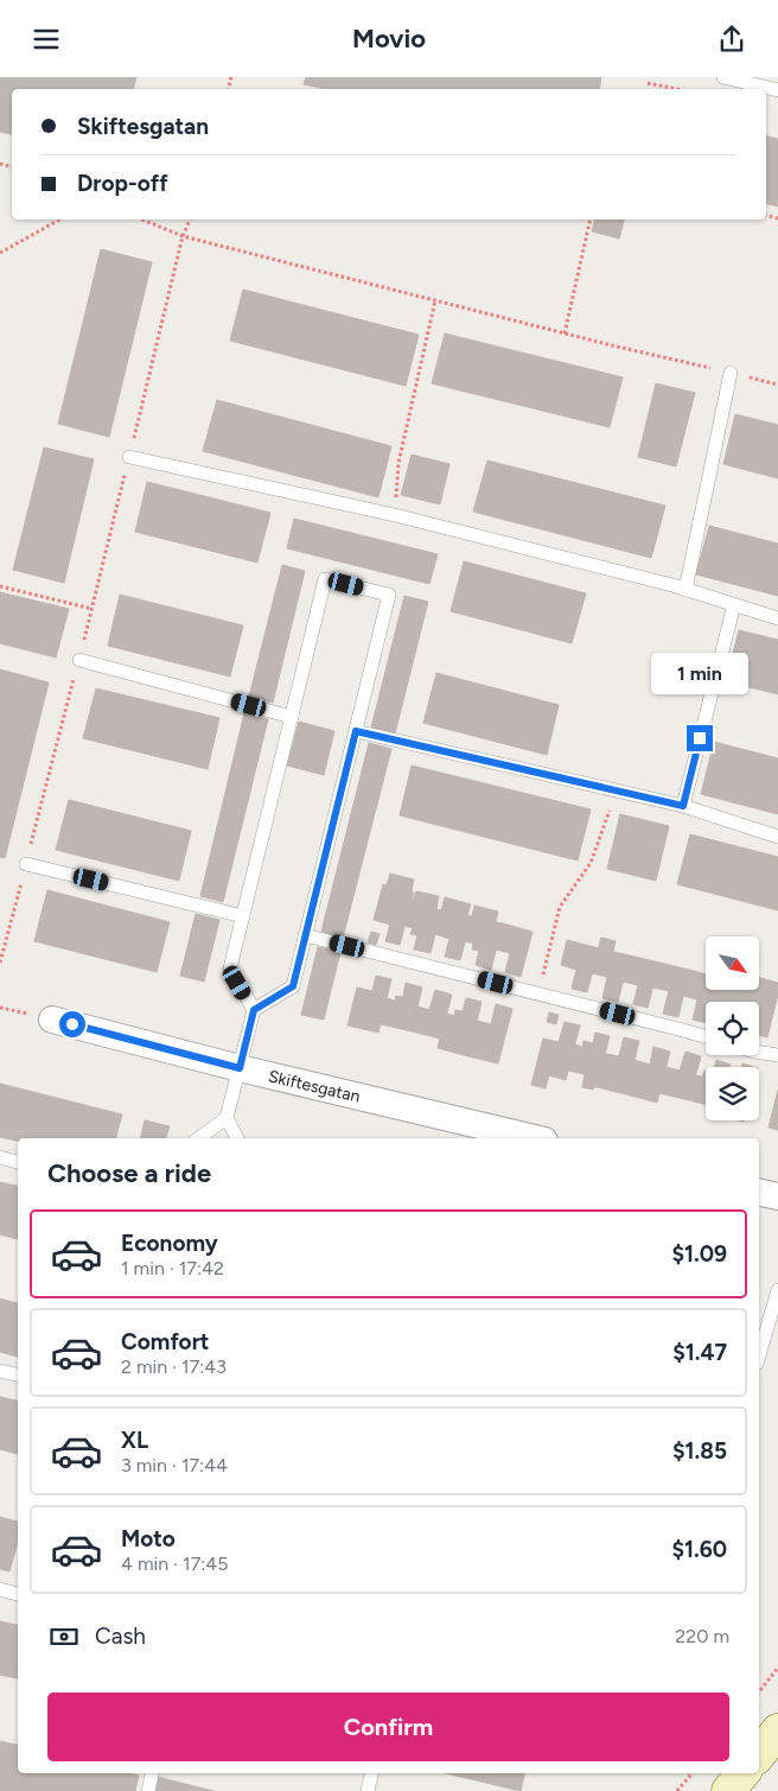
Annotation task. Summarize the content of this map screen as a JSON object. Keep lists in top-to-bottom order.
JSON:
{
  "streets": {
    "street": ["Skiftesgatan"]
  },
  "north": "bottom right",
  "page": {
    "header": "Movio",
    "banner": ["Skiftesgatan", "Drop-off"],
    "bubble": "1 min",
    "heading": "Choose a ride",
    "list": [
      {
        "name": "Economy",
        "note": "1 min · 17:42",
        "value": "$1.09"
      },
      {
        "name": "Comfort",
        "note": "2 min · 17:43",
        "value": "$1.47"
      },
      {
        "name": "XL",
        "note": "3 min · 17:44",
        "value": "$1.85"
      },
      {
        "name": "Moto",
        "note": "4 min · 17:45",
        "value": "$1.60"
      }
    ],
    "pay": ["Cash", "220 m"],
    "buttons": "Confirm"
  }
}
